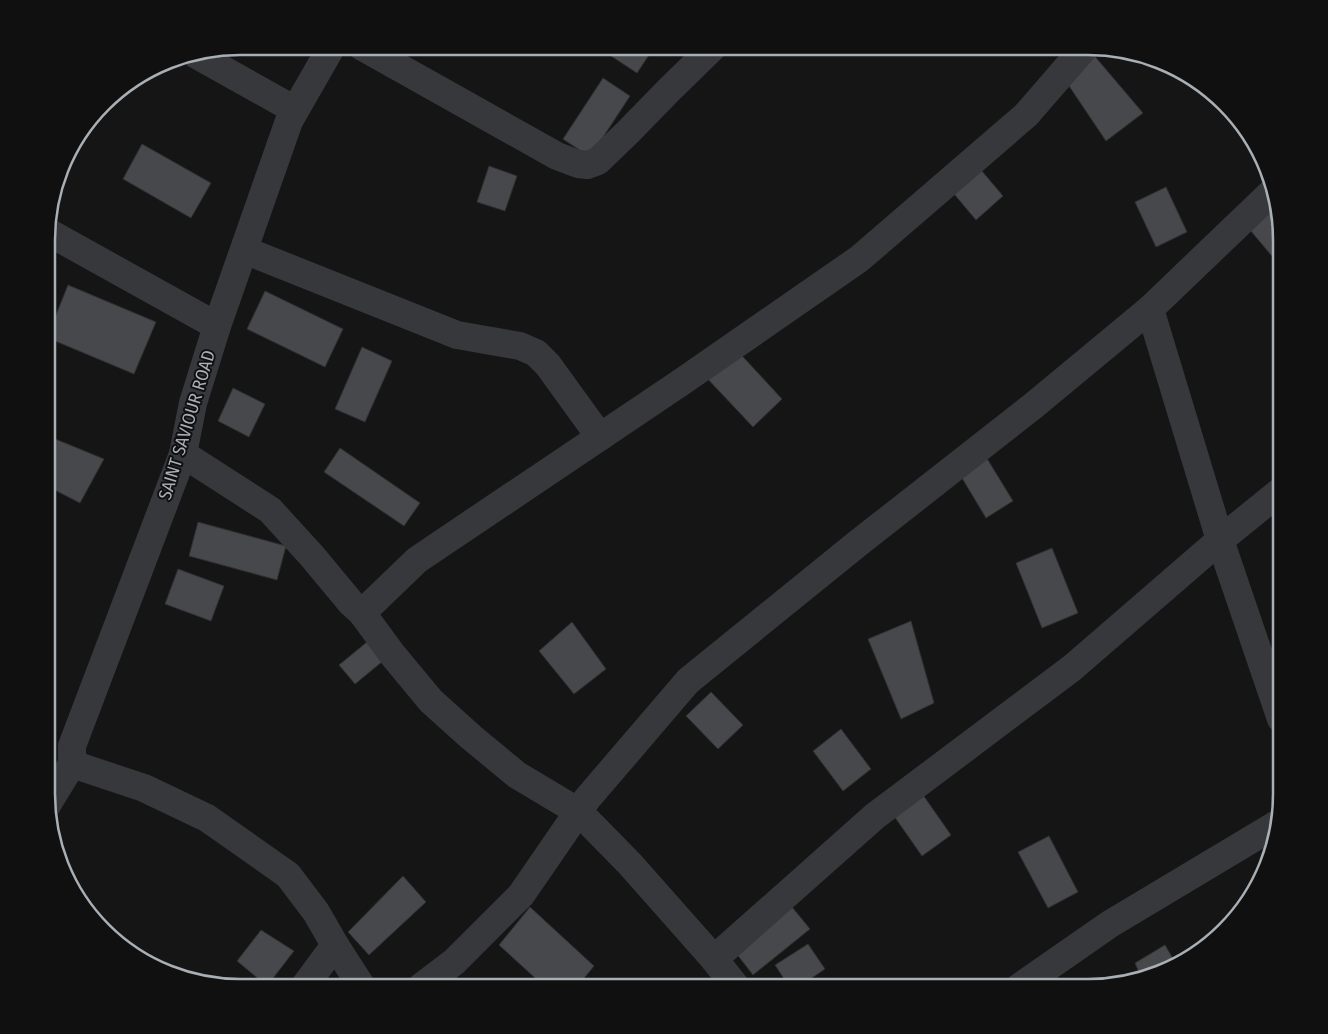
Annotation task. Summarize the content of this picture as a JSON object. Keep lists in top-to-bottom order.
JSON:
{
  "streets": {
    "street": ["SAINT SAVIOUR ROAD"]
  }
}
